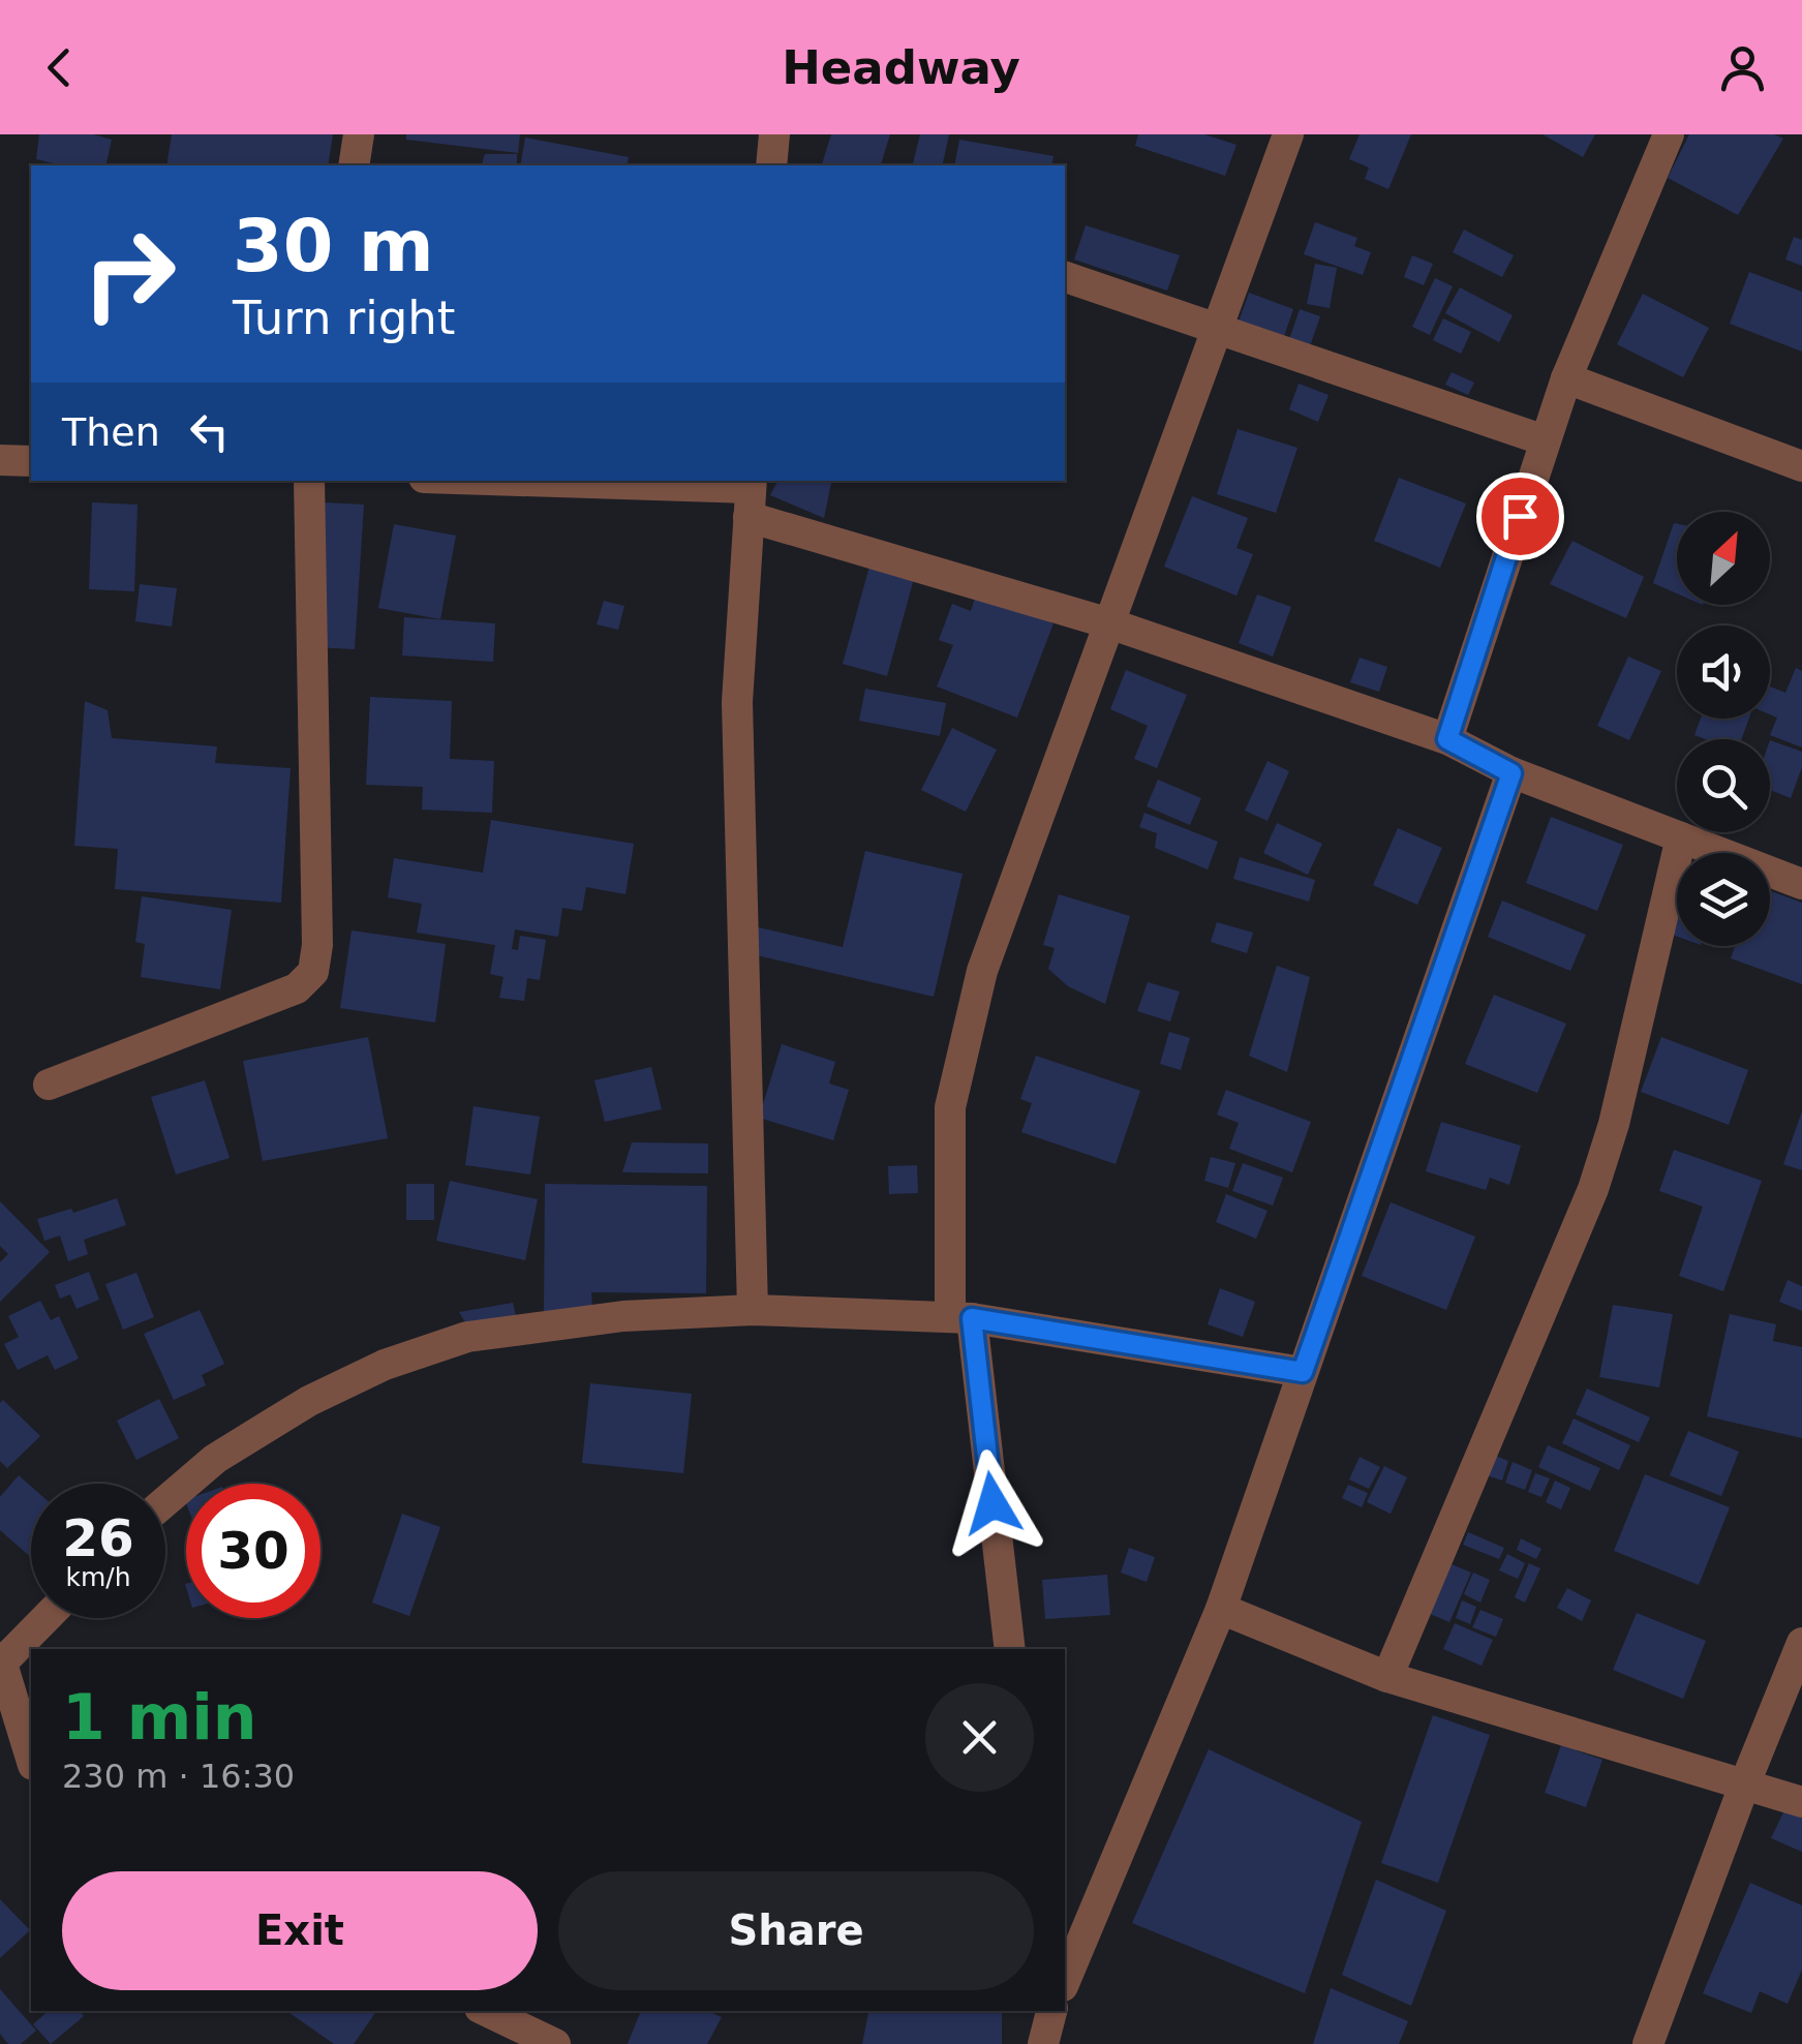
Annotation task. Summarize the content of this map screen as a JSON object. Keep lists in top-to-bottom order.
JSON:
{
  "north": "top right",
  "page": {
    "header": "Headway",
    "turn": ["30 m", "Turn right"],
    "then": "Then",
    "speed": "26 km/h",
    "limit": "30",
    "heading": ["1 min", "230 m · 16:30"],
    "buttons": ["Exit", "Share"]
  }
}
